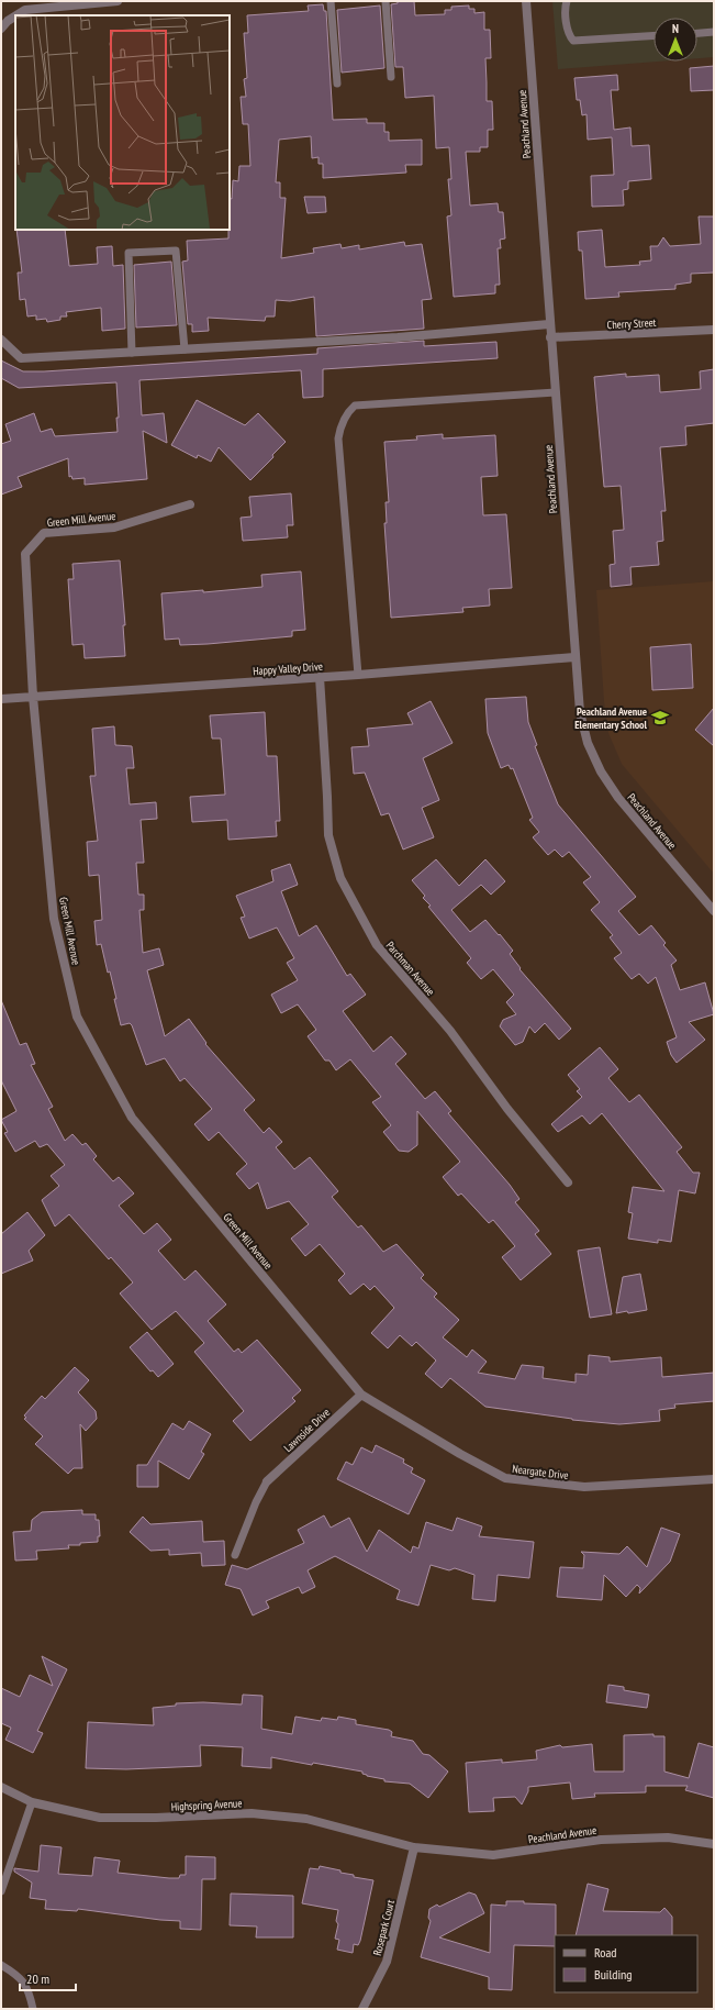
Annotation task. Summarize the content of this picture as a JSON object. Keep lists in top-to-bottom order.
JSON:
{
  "streets": {
    "street": [
      "Peachland Avenue",
      "Cherry Street",
      "Green Mill Avenue",
      "Happy Valley Drive",
      "Parchman Avenue",
      "Lawnside Drive",
      "Neargate Drive",
      "Highspring Avenue",
      "Rosepark Court"
    ]
  },
  "crossings": [
    ["Peachland Avenue", "Cherry Street"],
    ["Peachland Avenue", "Happy Valley Drive"],
    ["Peachland Avenue", "Highspring Avenue"],
    ["Peachland Avenue", "Rosepark Court"],
    ["Green Mill Avenue", "Happy Valley Drive"],
    ["Green Mill Avenue", "Lawnside Drive"],
    ["Green Mill Avenue", "Neargate Drive"],
    ["Happy Valley Drive", "Parchman Avenue"],
    ["Lawnside Drive", "Neargate Drive"],
    ["Highspring Avenue", "Rosepark Court"]
  ],
  "places": {
    "school or university": ["Peachland Avenue Elementary School"]
  },
  "legend": ["Road", "Building"],
  "scale_bar": "20 m",
  "north": "top"
}
